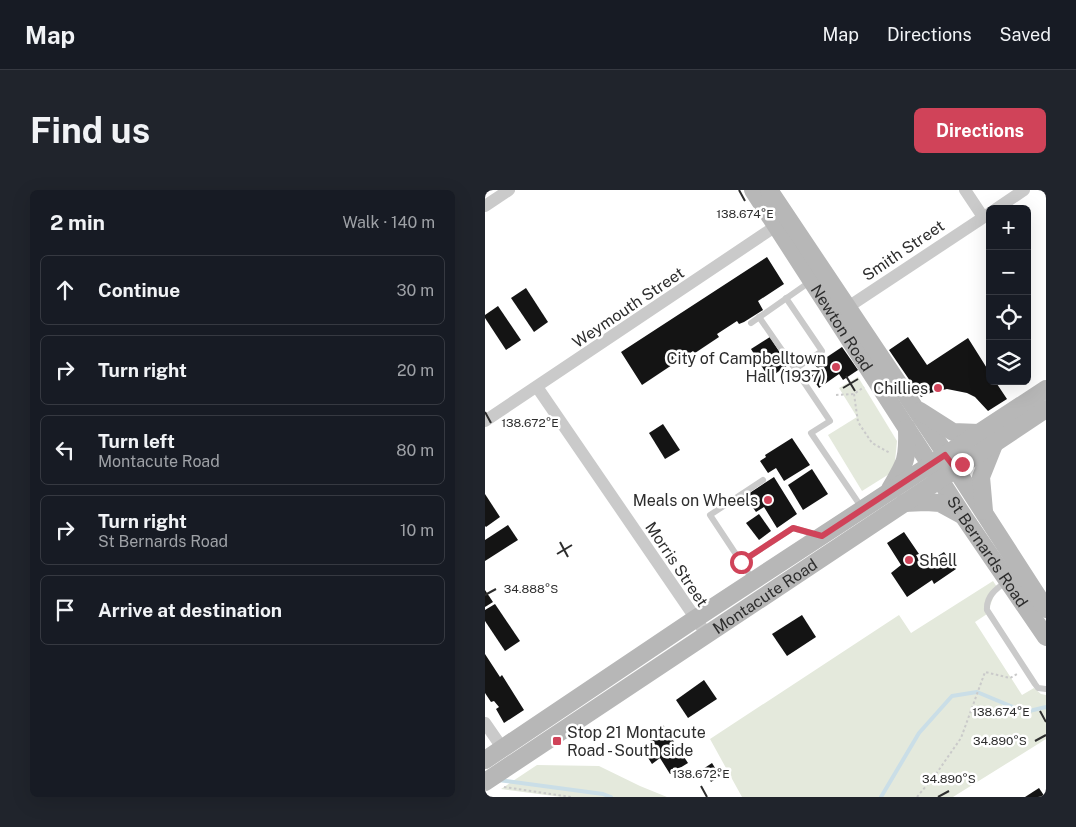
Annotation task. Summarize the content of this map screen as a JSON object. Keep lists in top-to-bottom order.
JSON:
{
  "streets": {
    "main road": ["Newton Road", "St Bernards Road", "Montacute Road"],
    "street": ["Smith Street", "Weymouth Street", "Morris Street"]
  },
  "crossings": [
    ["Smith Street", "Newton Road"],
    ["Weymouth Street", "Newton Road"],
    ["Weymouth Street", "Morris Street"],
    ["Newton Road", "St Bernards Road"],
    ["Newton Road", "Montacute Road"],
    ["St Bernards Road", "Montacute Road"],
    ["Morris Street", "Montacute Road"]
  ],
  "places": {
    "other": [
      "City of Campbelltown Hall (1937)",
      "Chillies",
      "Meals on Wheels",
      "Shell"
    ],
    "transit": ["Stop 21 Montacute Road - South side"]
  },
  "page": {
    "header": "Map",
    "nav": ["Map", "Directions", "Saved"],
    "buttons": "Directions",
    "title": "Find us",
    "heading": ["2 min", "Walk · 140 m"],
    "map_buttons": ["+", "−"],
    "list": [
      ["Continue", "30 m"],
      ["Turn right", "20 m"],
      ["Turn left", "Montacute Road", "80 m"],
      ["Turn right", "St Bernards Road", "10 m"],
      "Arrive at destination"
    ]
  },
  "coordinates": [
    "138.674°E",
    "138.672°E",
    "34.888°S",
    "34.890°S"
  ]
}
